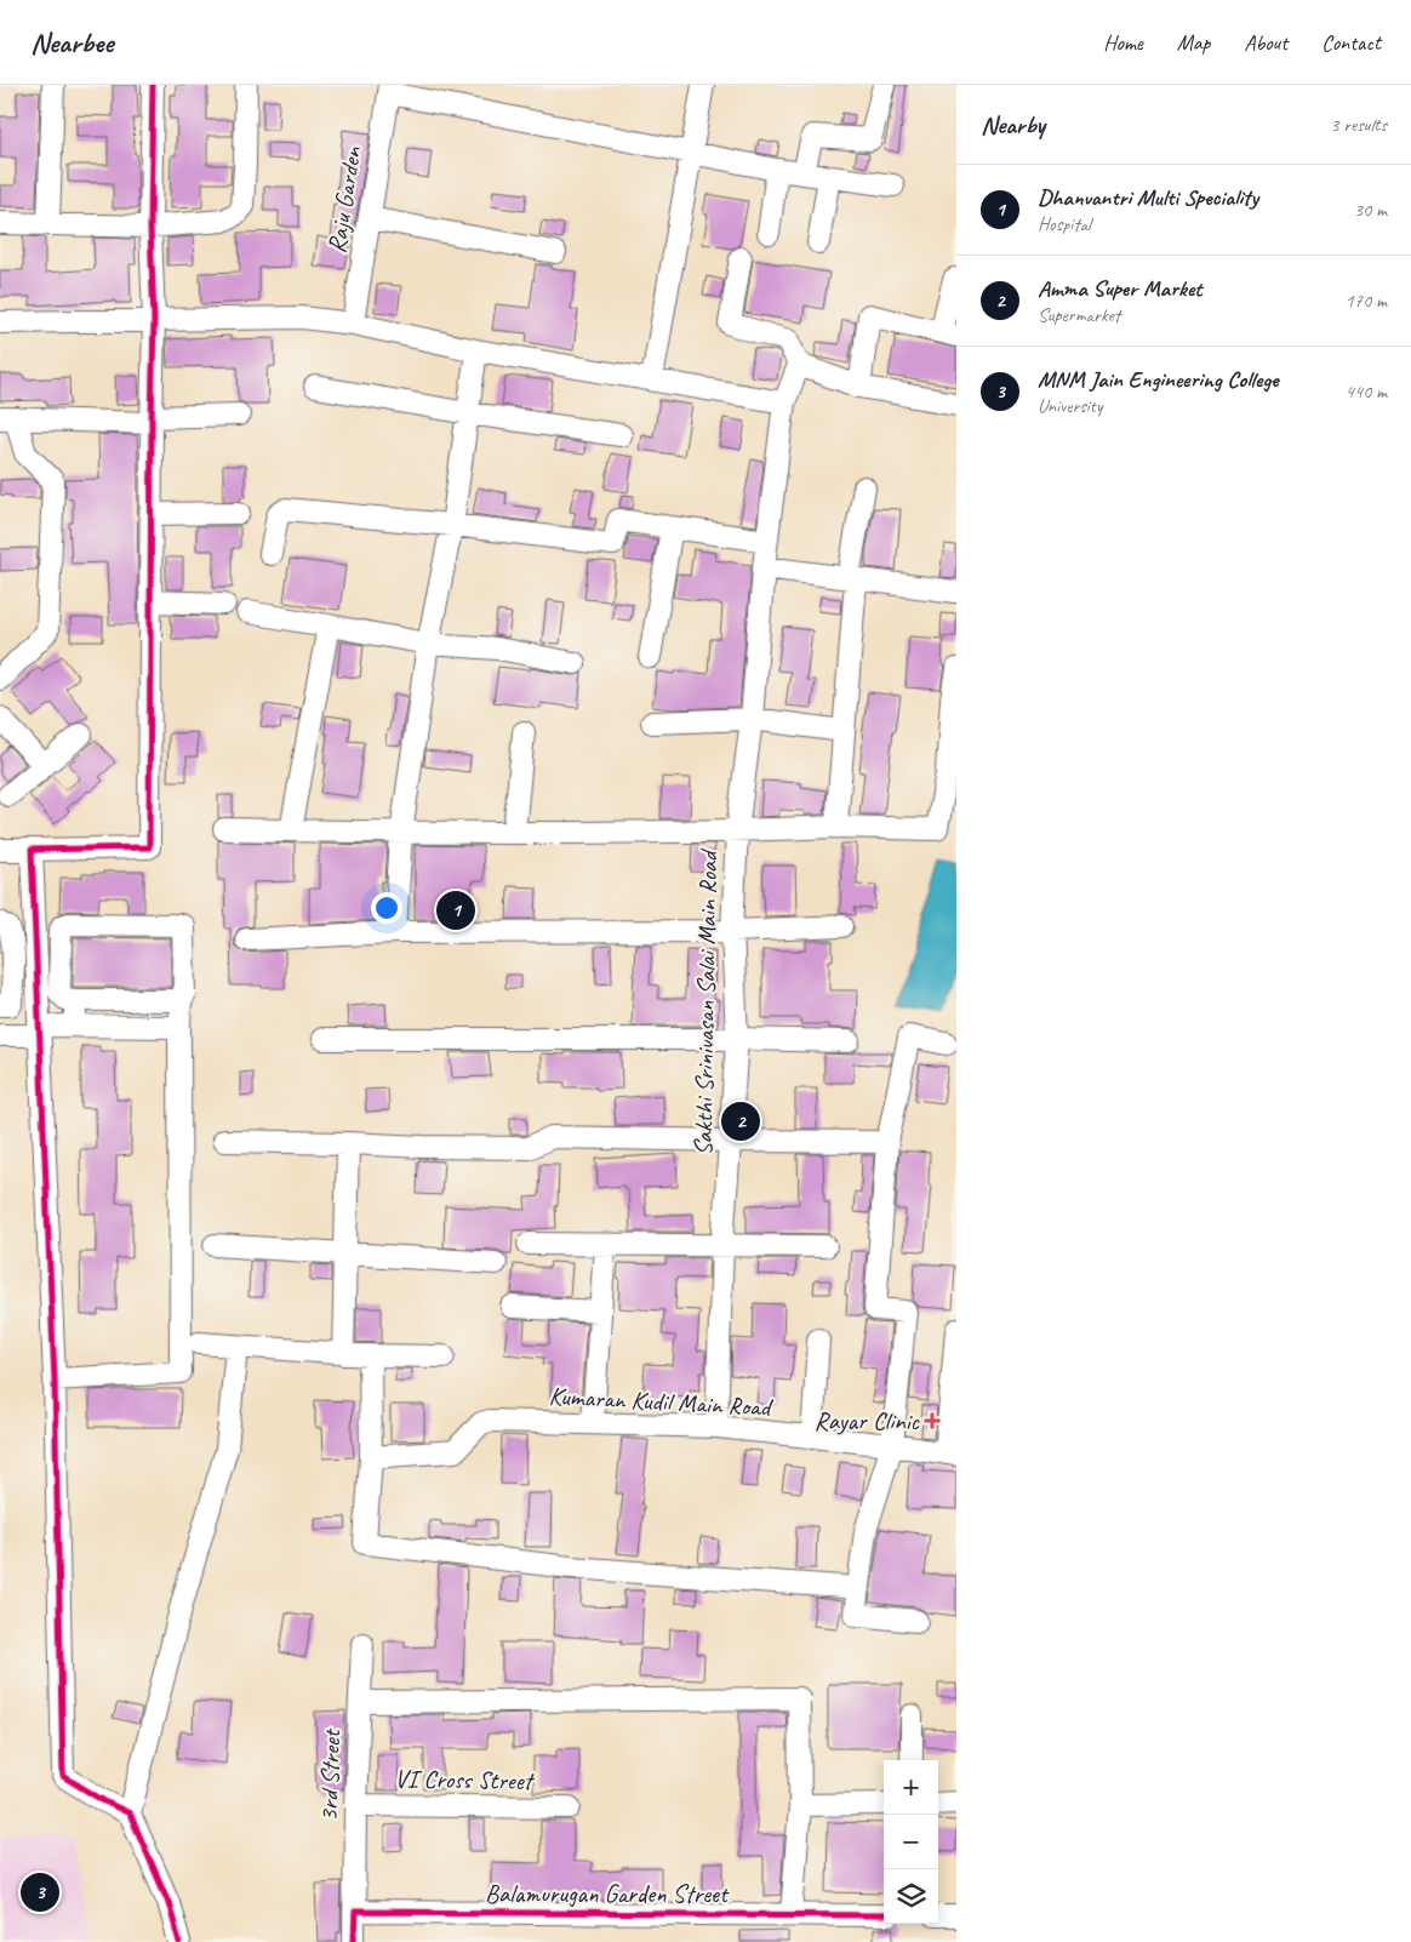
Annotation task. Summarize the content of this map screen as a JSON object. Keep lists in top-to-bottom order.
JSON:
{
  "streets": {
    "street": [
      "Raju Garden",
      "Sakthi Srinivasan Salai Main Road",
      "Kumaran Kudil Main Road",
      "3rd Street",
      "VI Cross Street",
      "Balamurugan Garden Street"
    ]
  },
  "crossings": [
    ["Sakthi Srinivasan Salai Main Road", "Kumaran Kudil Main Road"],
    ["3rd Street", "VI Cross Street"],
    ["3rd Street", "Balamurugan Garden Street"]
  ],
  "places": {
    "health": ["Rayar Clinic"]
  },
  "page": {
    "header": "Nearbee",
    "nav": [
      "Home",
      "Map",
      "About",
      "Contact"
    ],
    "heading": ["Nearby", "3 results"],
    "list": [
      {
        "mark": "1",
        "name": "Dhanvantri Multi Speciality",
        "note": "Hospital",
        "value": "30 m"
      },
      {
        "mark": "2",
        "name": "Amma Super Market",
        "note": "Supermarket",
        "value": "170 m"
      },
      {
        "mark": "3",
        "name": "MNM Jain Engineering College",
        "note": "University",
        "value": "440 m"
      }
    ],
    "pins": ["1", "2", "3"],
    "map_buttons": ["+", "−"]
  }
}
